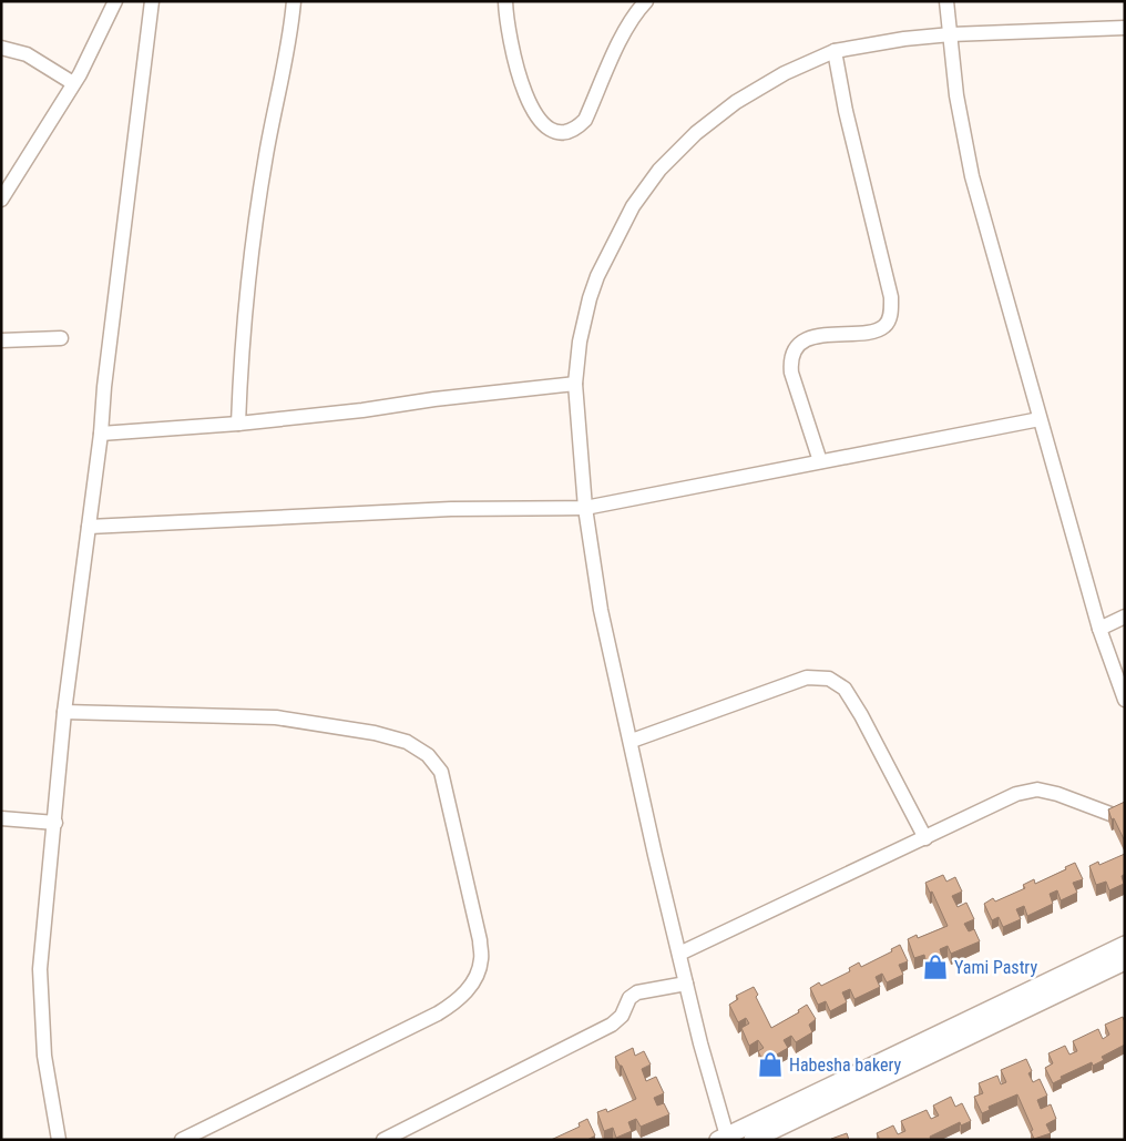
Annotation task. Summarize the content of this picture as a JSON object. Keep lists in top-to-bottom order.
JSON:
{
  "places": {
    "shop": ["Yami Pastry", "Habesha bakery"]
  }
}
